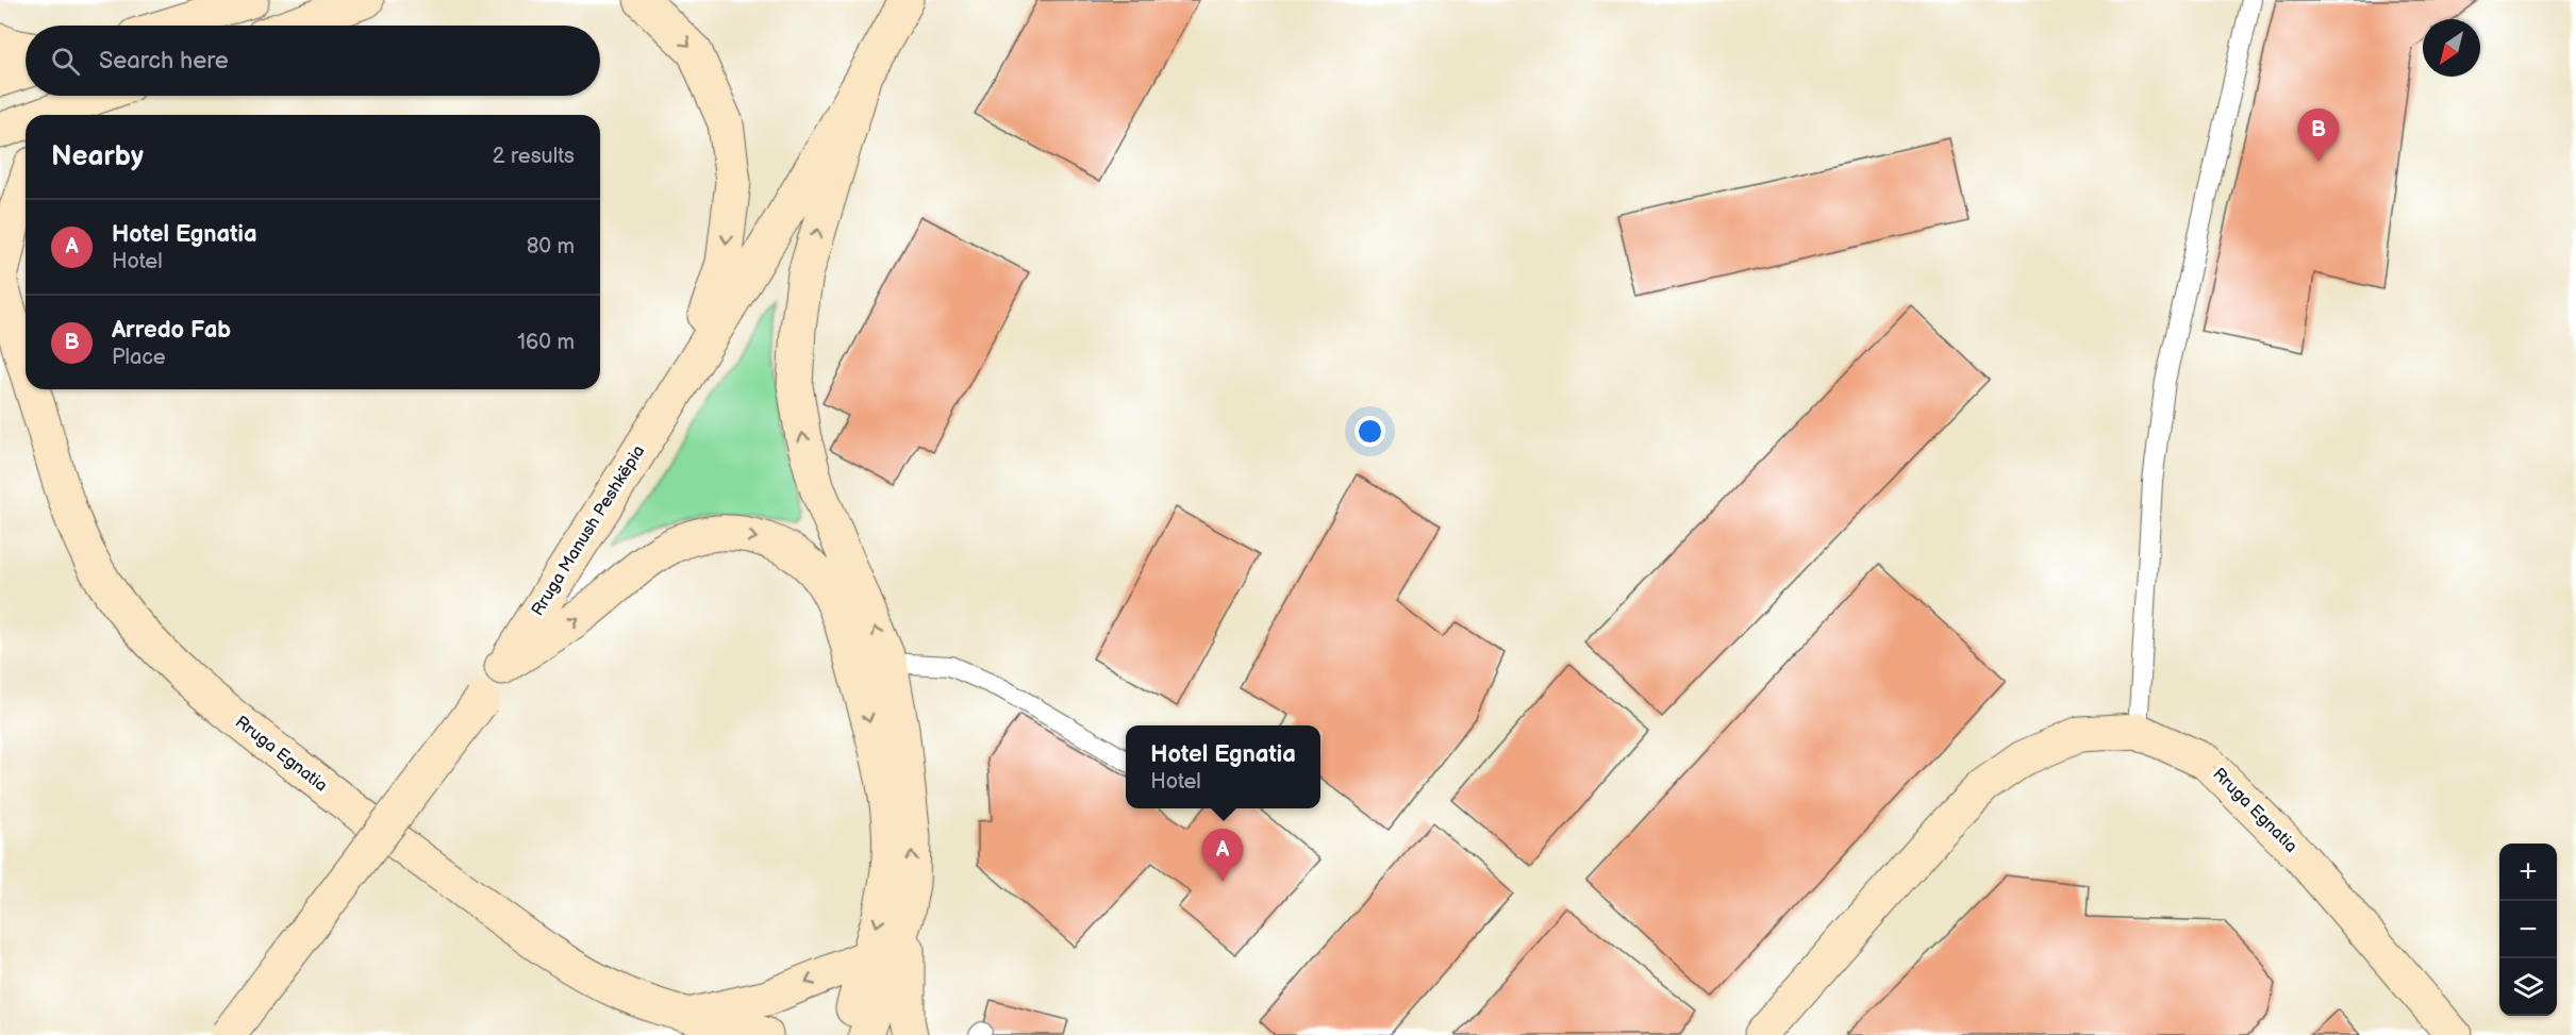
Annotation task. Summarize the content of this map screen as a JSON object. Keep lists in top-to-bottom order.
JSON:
{
  "streets": {
    "main road": ["Rruga Manush Peshkëpia", "Rruga Egnatia"]
  },
  "north": "bottom left",
  "page": {
    "search": "Search here",
    "pins": ["B", "A"],
    "heading": ["Nearby", "2 results"],
    "list": [
      {
        "mark": "A",
        "name": "Hotel Egnatia",
        "note": "Hotel",
        "value": "80 m"
      },
      {
        "mark": "B",
        "name": "Arredo Fab",
        "note": "Place",
        "value": "160 m"
      }
    ],
    "popup": ["Hotel Egnatia", "Hotel"],
    "map_buttons": ["+", "−"]
  }
}
